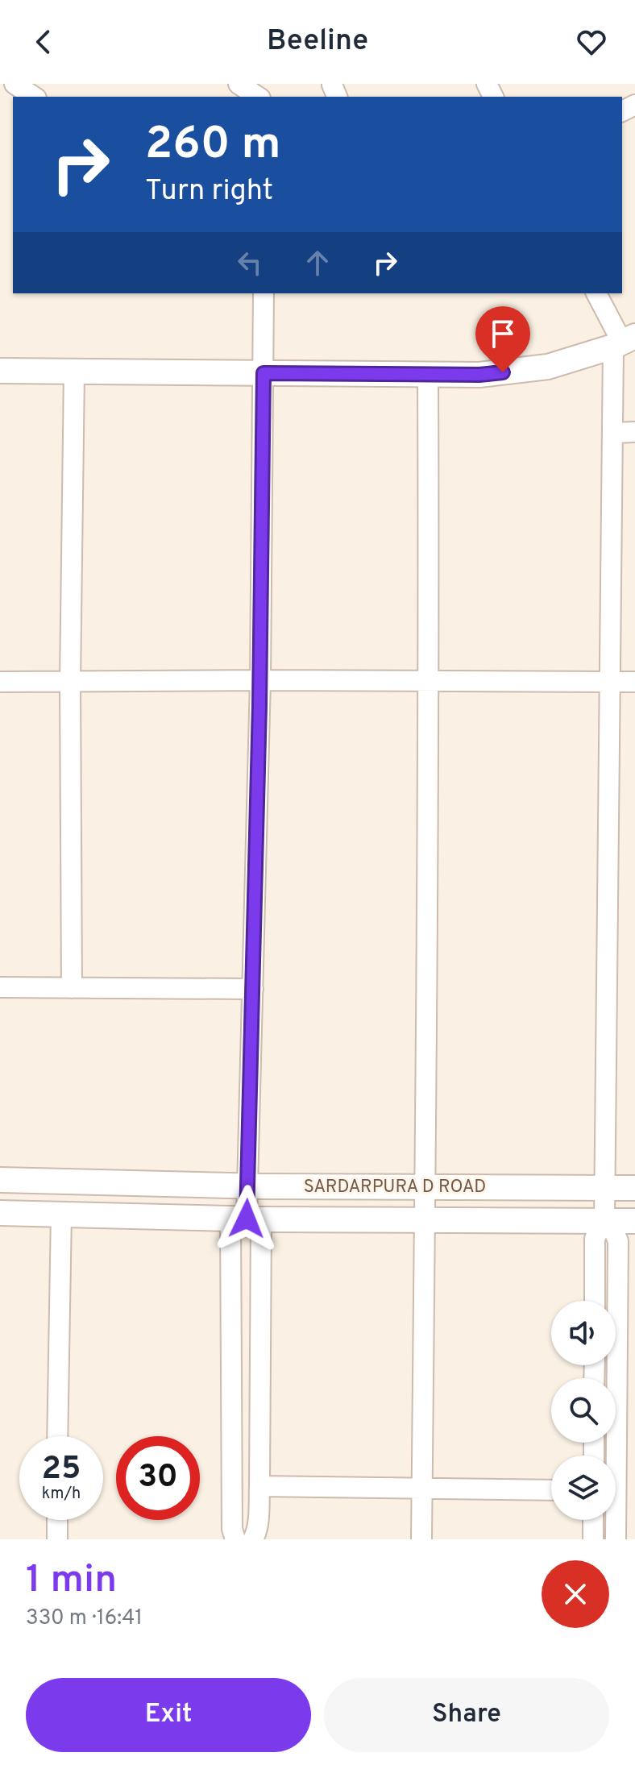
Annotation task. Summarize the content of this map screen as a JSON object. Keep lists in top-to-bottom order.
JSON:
{
  "streets": {
    "street": ["SARDARPURA D ROAD"]
  },
  "page": {
    "header": "Beeline",
    "turn": ["260 m", "Turn right"],
    "speed": "25 km/h",
    "limit": "30",
    "heading": ["1 min", "330 m · 16:41"],
    "buttons": ["Exit", "Share"]
  }
}
